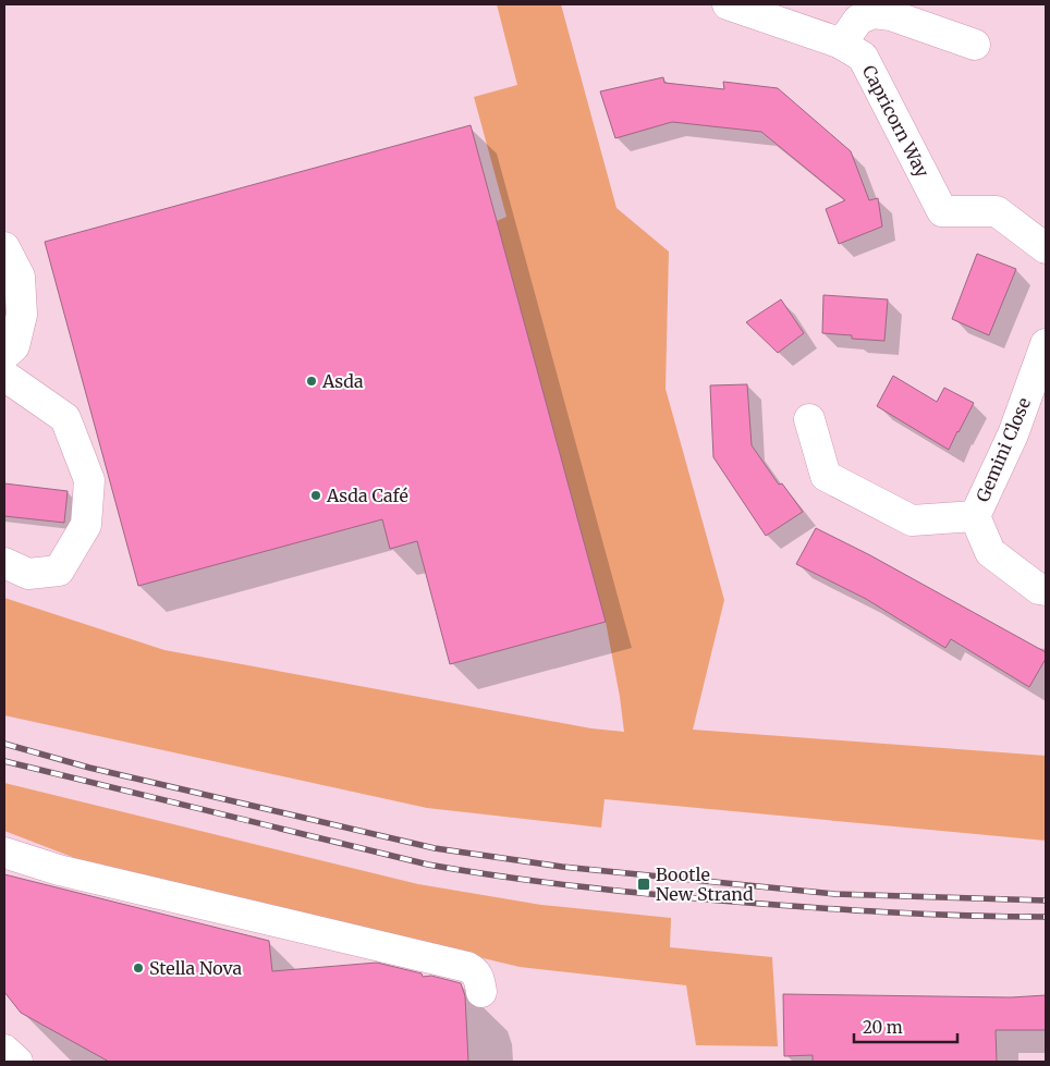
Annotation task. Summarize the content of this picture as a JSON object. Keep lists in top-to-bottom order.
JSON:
{
  "streets": {
    "street": ["Capricorn Way", "Gemini Close"]
  },
  "places": {
    "other": ["Asda", "Asda Café", "Stella Nova"],
    "transit": ["Bootle New Strand"]
  },
  "scale_bar": "20 m"
}
